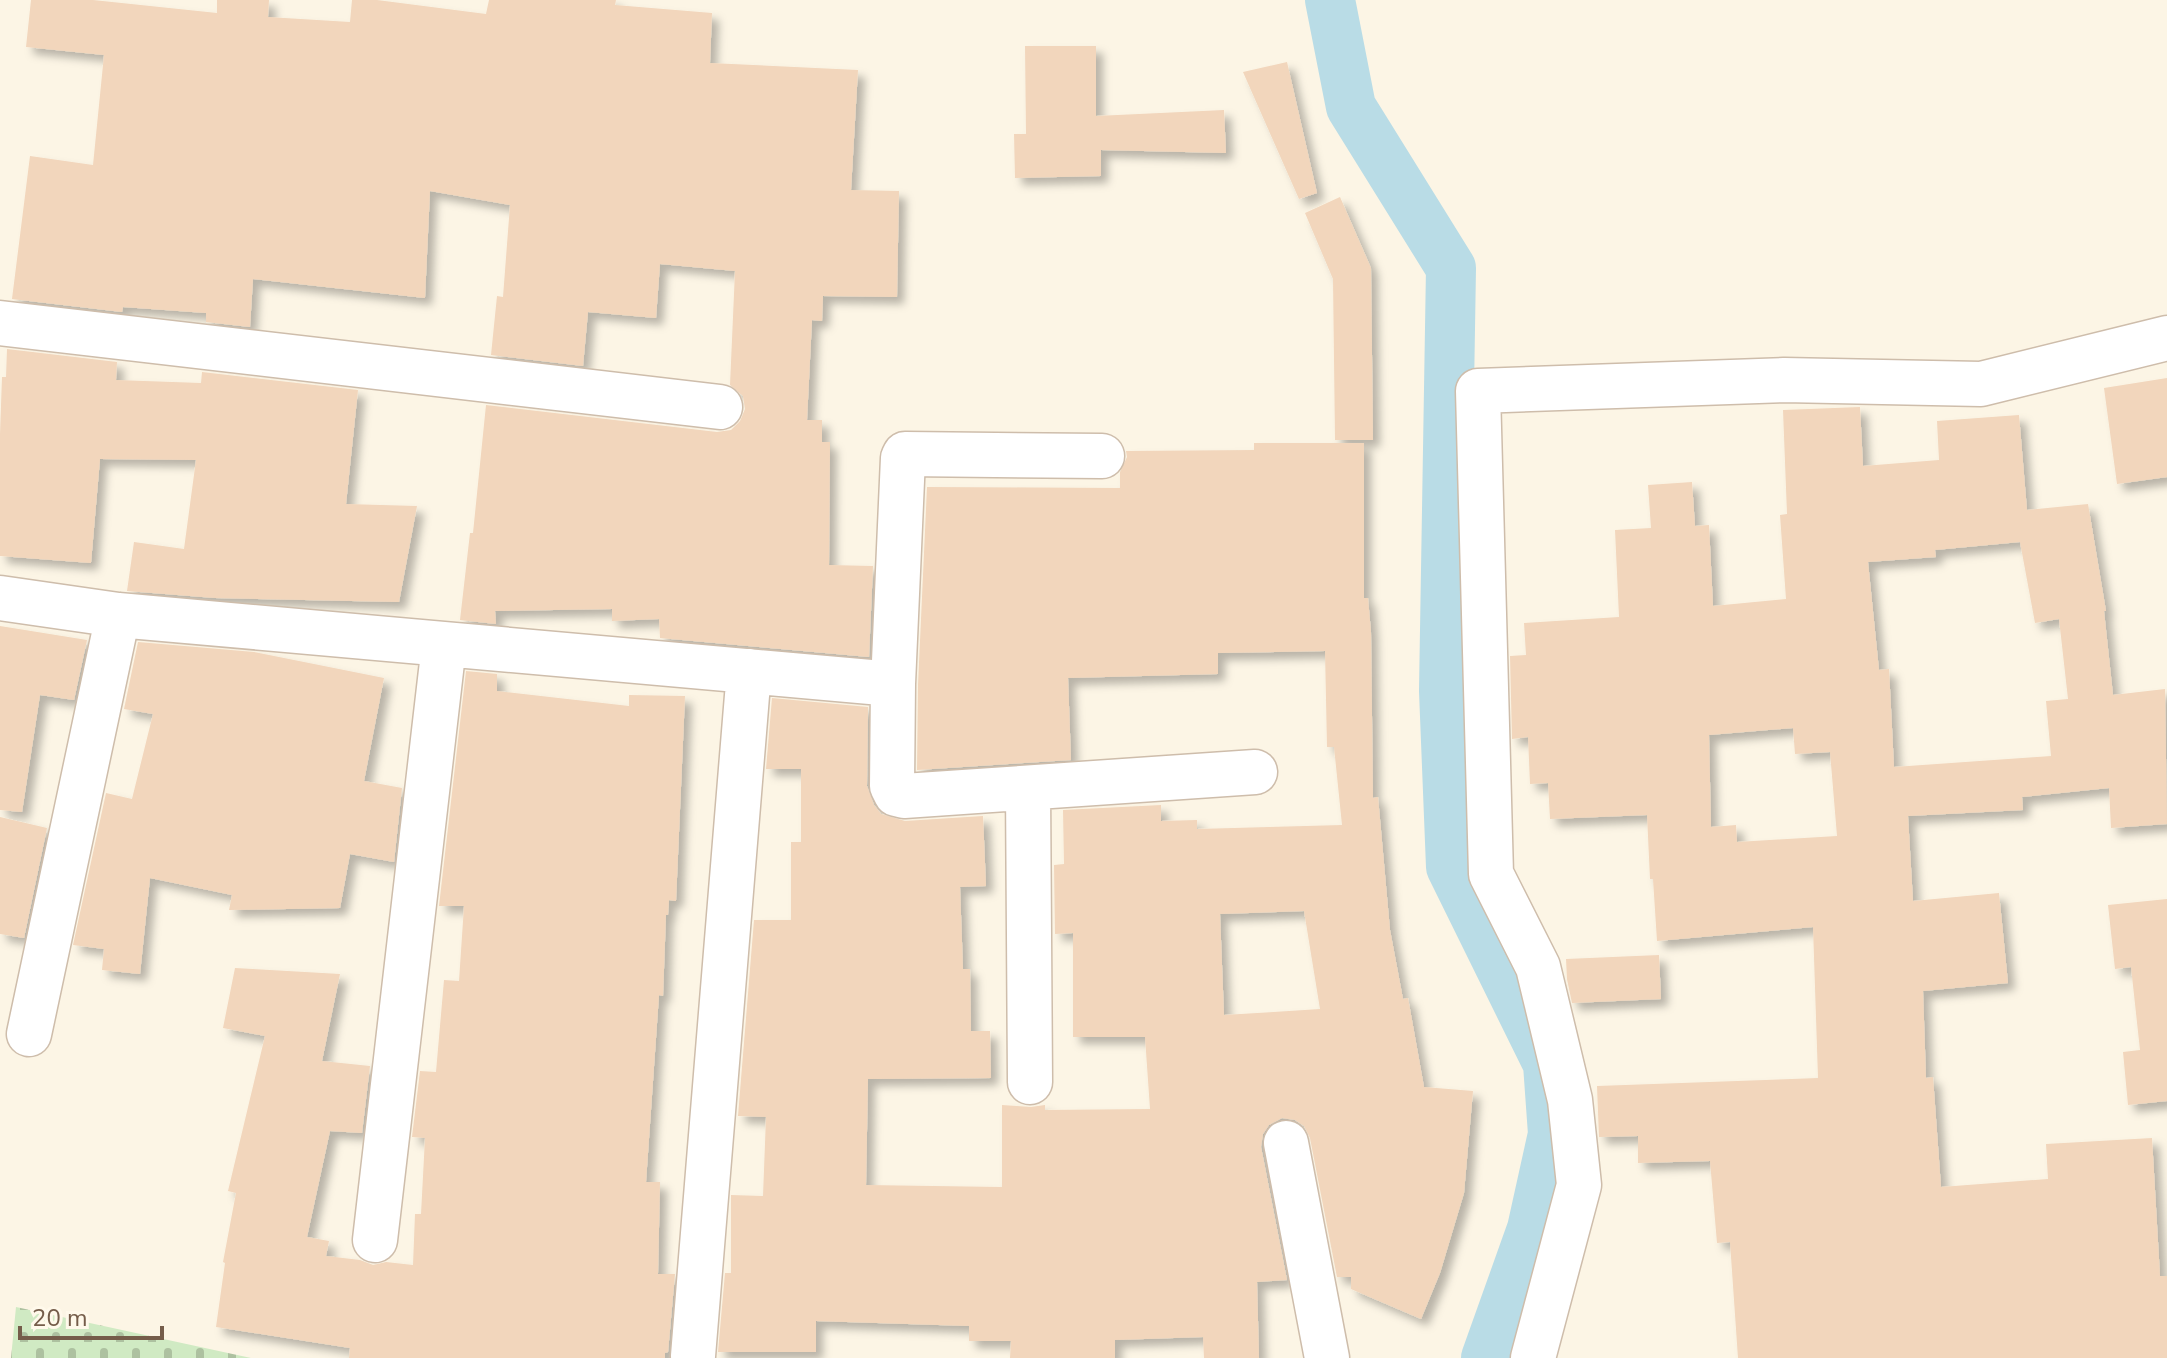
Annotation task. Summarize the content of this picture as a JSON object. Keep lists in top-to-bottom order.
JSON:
{
  "scale_bar": "20 m"
}
